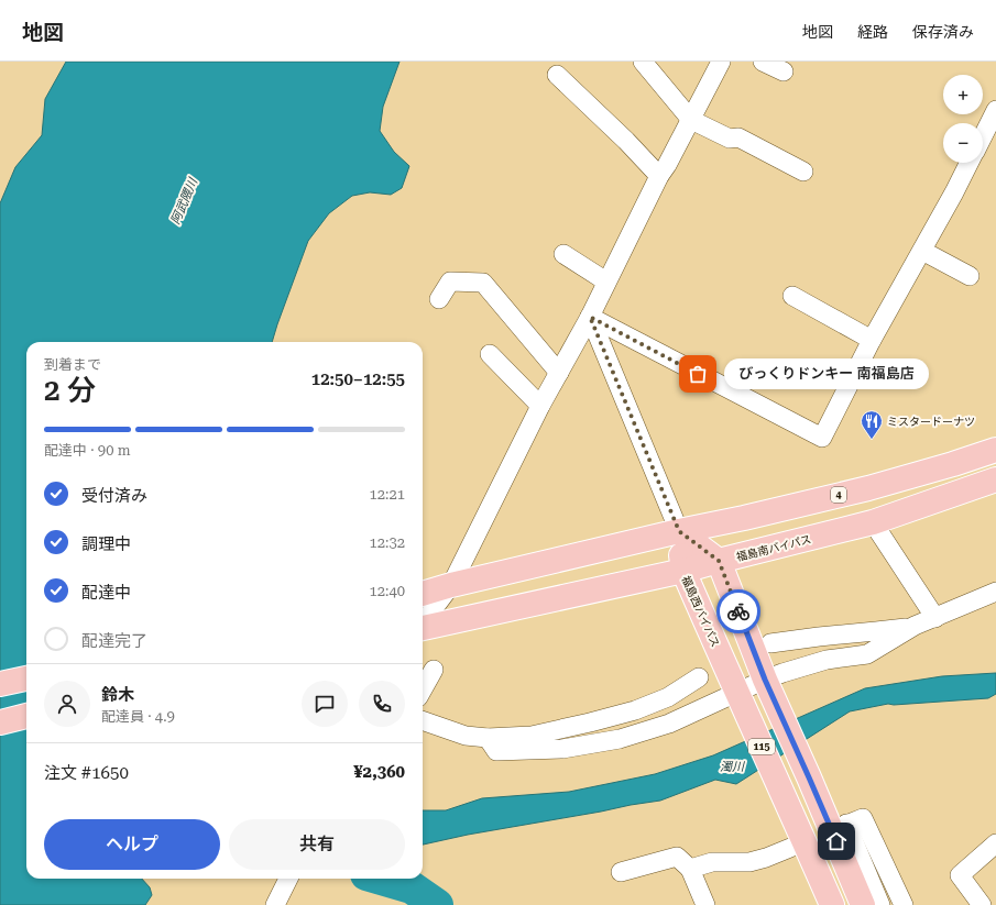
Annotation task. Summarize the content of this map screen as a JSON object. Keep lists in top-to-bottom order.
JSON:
{
  "streets": {
    "highway": [
      "4",
      "福島南バイパス",
      "福島西バイパス",
      "115"
    ]
  },
  "crossings": [
    ["4", "福島西バイパス"],
    ["福島南バイパス", "福島西バイパス"],
    ["福島南バイパス", "115"]
  ],
  "water": ["阿武隈川", "濁川"],
  "places": {
    "other": ["びっくりドンキー 南福島店"],
    "restaurant": ["ミスタードーナツ"]
  },
  "page": {
    "header": "地図",
    "nav": ["地図", "経路", "保存済み"],
    "map_buttons": ["+", "−"],
    "heading": ["2 分", "到着まで", "12:50–12:55"],
    "panel": [
      "鈴木",
      "配達員 · 4.9",
      "注文 #1650",
      "¥2,360"
    ],
    "bubble": "びっくりドンキー 南福島店",
    "bar": "配達中 · 90 m",
    "list": [
      ["受付済み", "12:21"],
      ["調理中", "12:32"],
      ["配達中", "12:40"],
      "配達完了"
    ],
    "buttons": ["ヘルプ", "共有"]
  }
}
